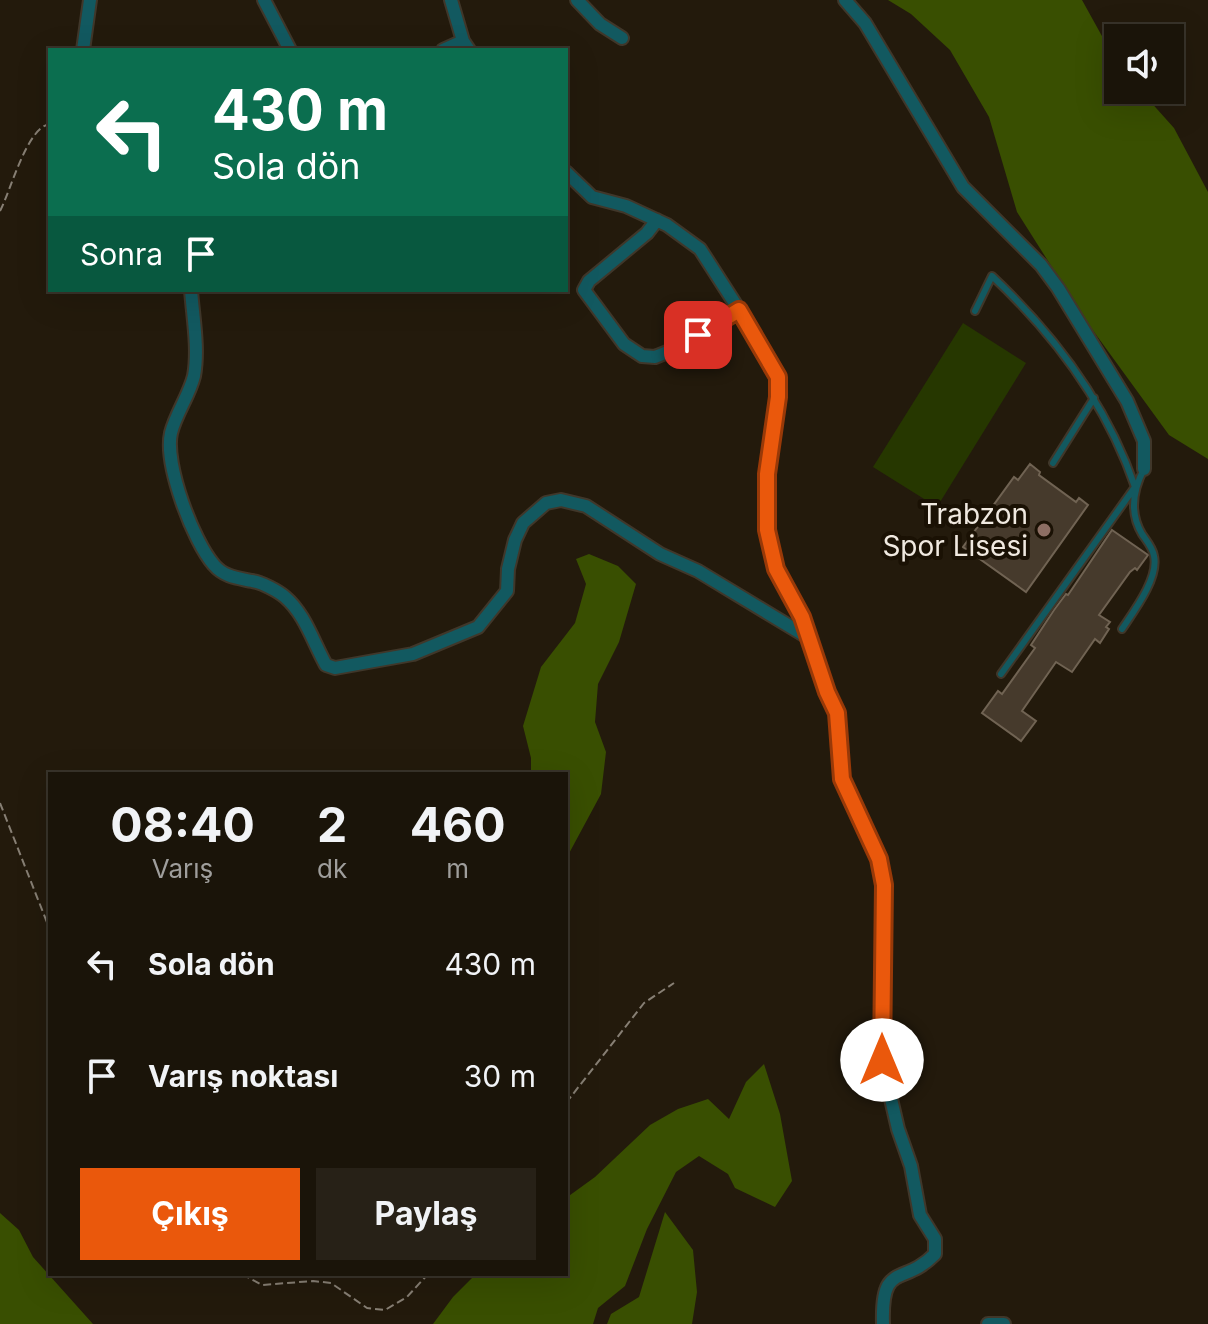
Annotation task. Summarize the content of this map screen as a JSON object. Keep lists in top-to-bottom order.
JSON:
{
  "places": ["Trabzon Spor Lisesi"],
  "page": {
    "turn": ["430 m", "Sola dön"],
    "then": "Sonra",
    "eta": [
      "08:40",
      "Varış",
      "2",
      "dk",
      "460",
      "m"
    ],
    "list": [
      {
        "name": "Sola dön",
        "value": "430 m"
      },
      {
        "name": "Varış noktası",
        "value": "30 m"
      }
    ],
    "buttons": ["Çıkış", "Paylaş"]
  }
}
